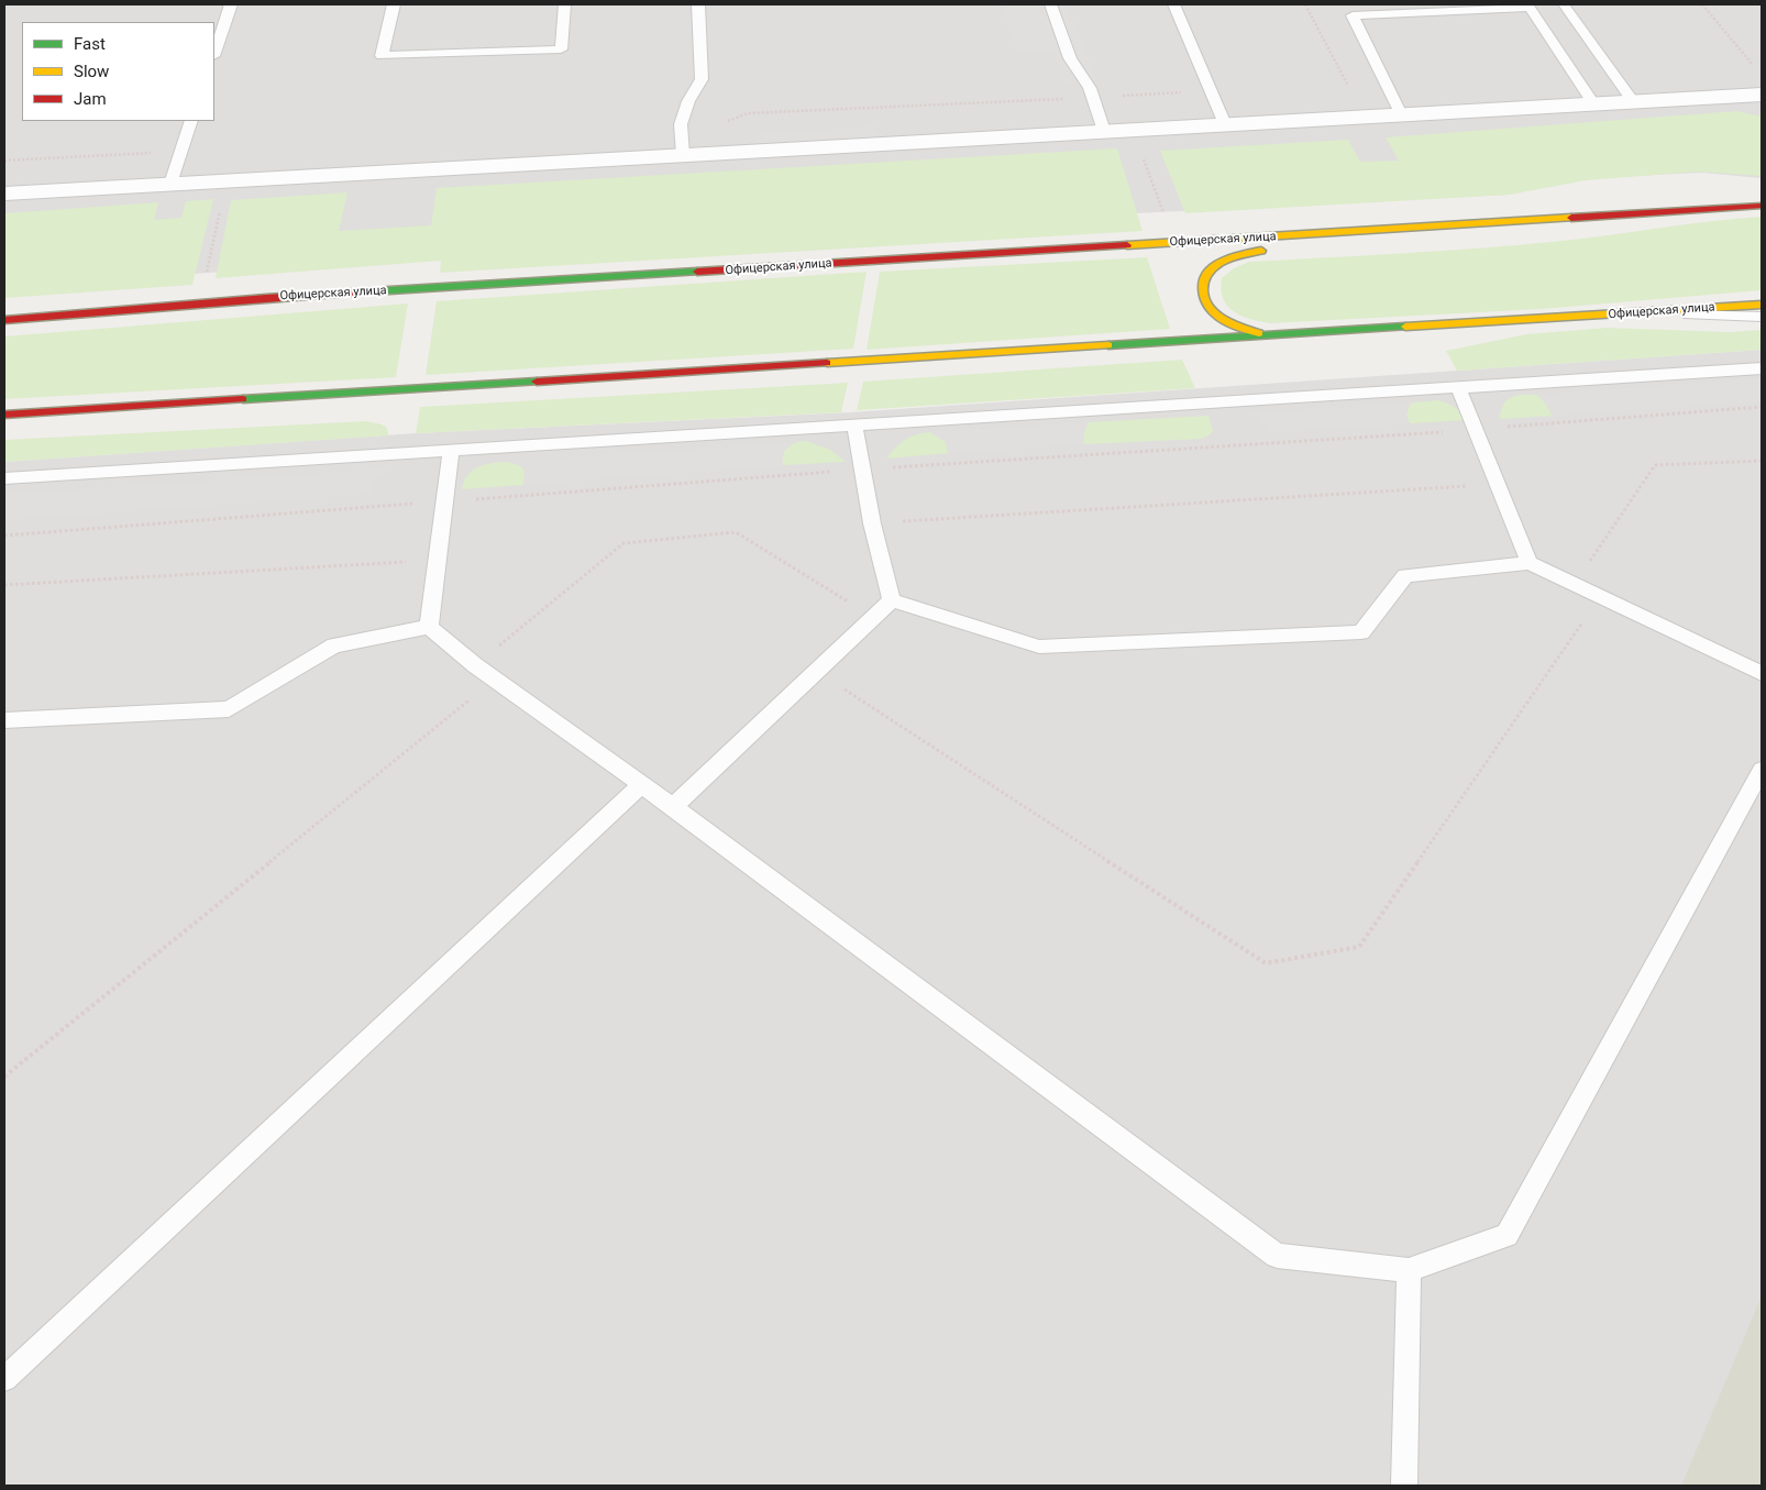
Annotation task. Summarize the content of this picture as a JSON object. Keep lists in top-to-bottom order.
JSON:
{
  "streets": {
    "main road": ["Офицерская улица"]
  },
  "legend": ["Fast", "Slow", "Jam"]
}
